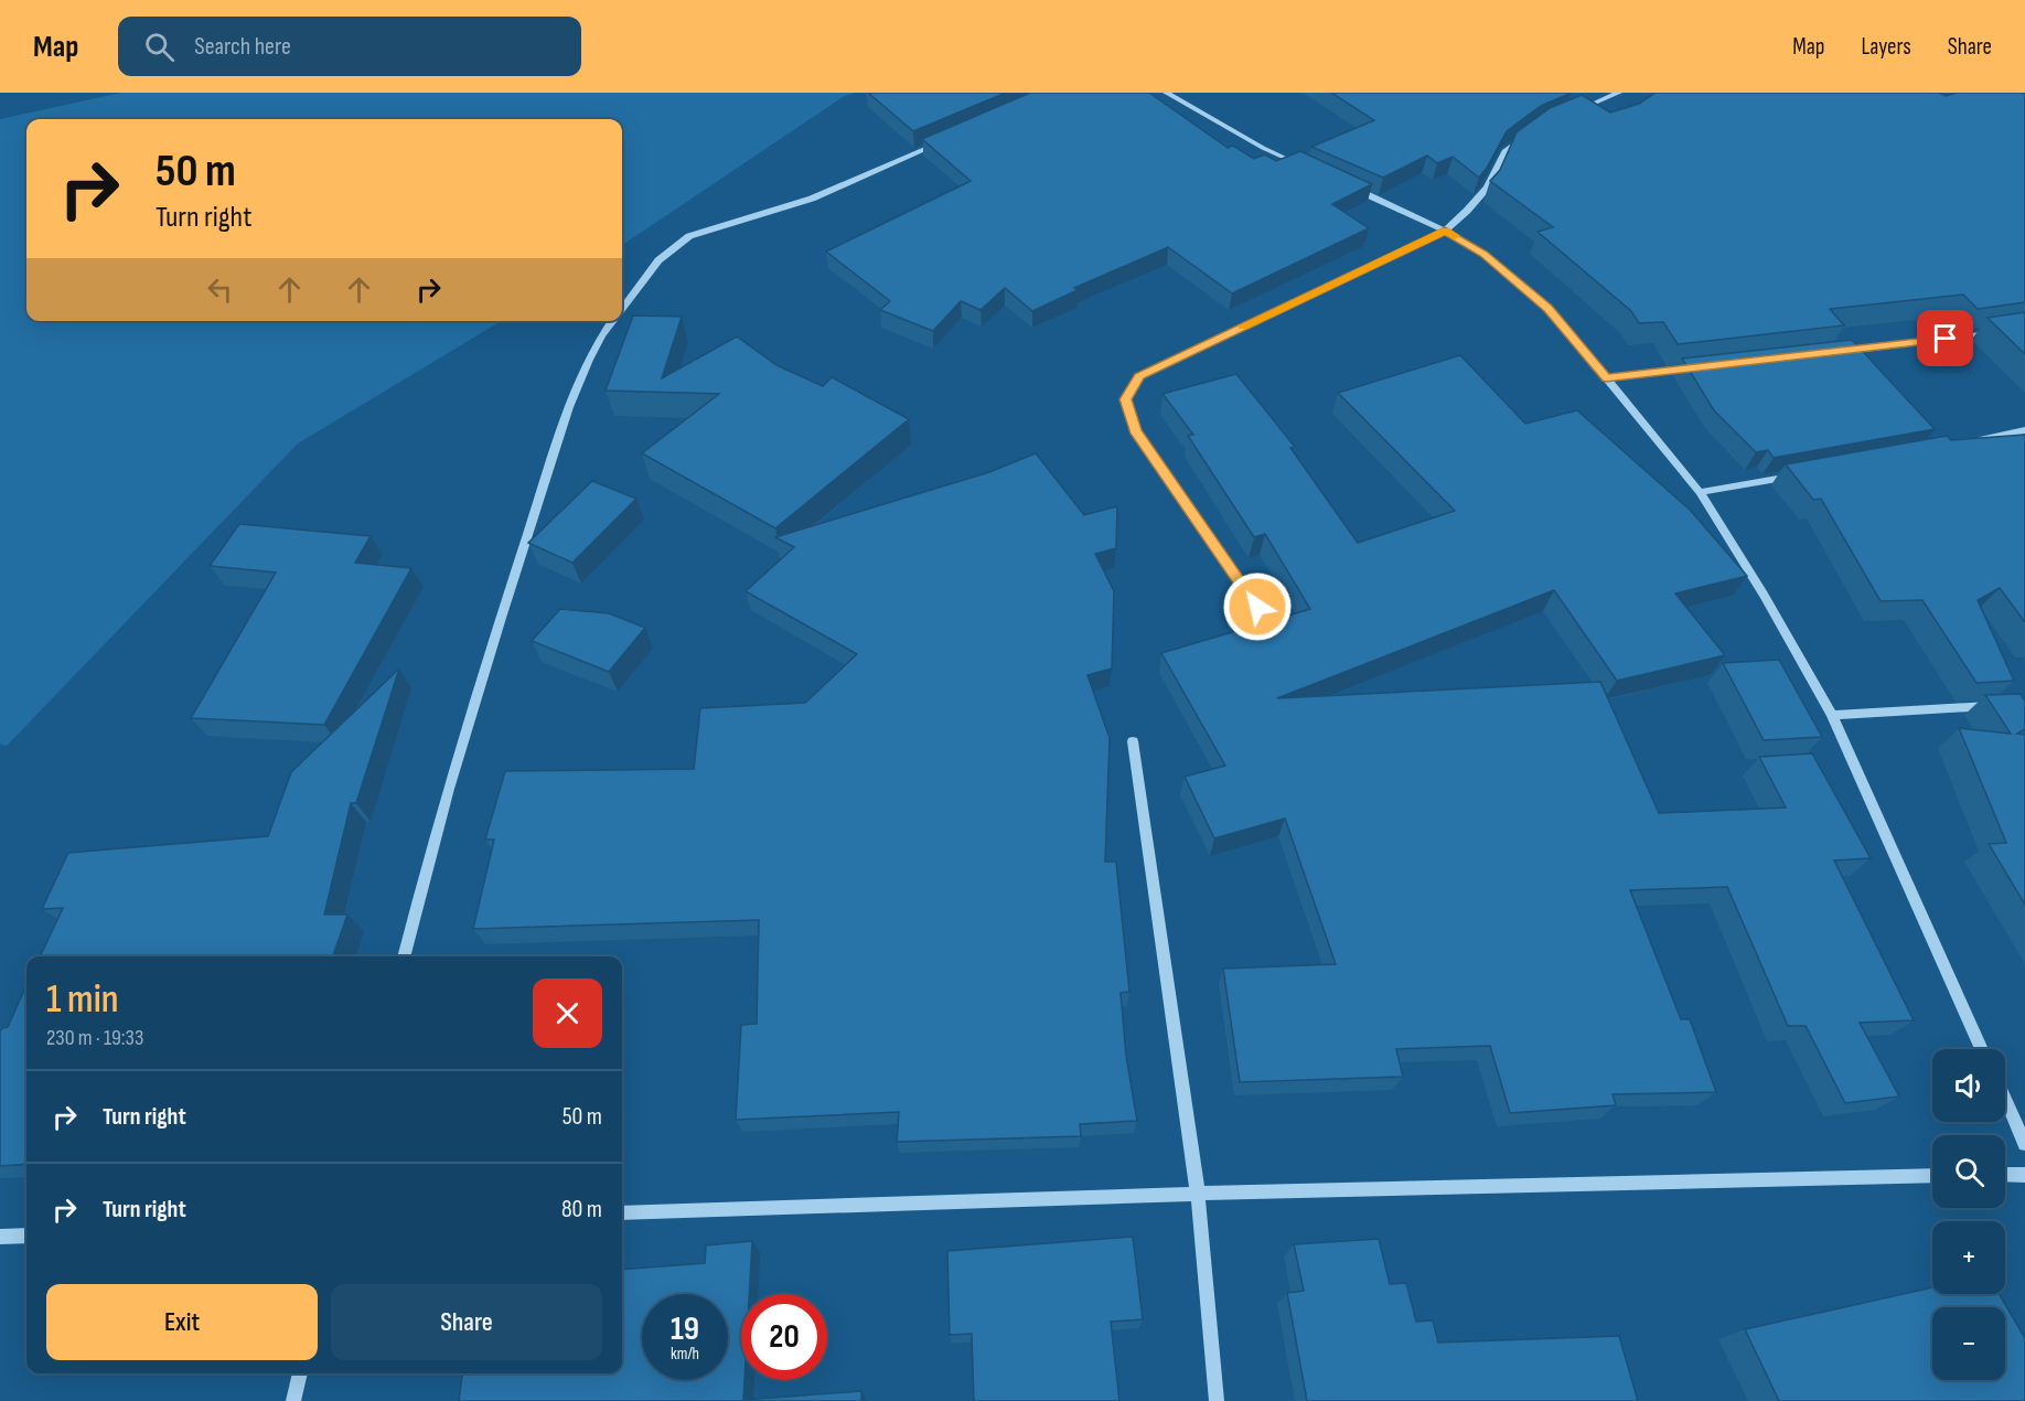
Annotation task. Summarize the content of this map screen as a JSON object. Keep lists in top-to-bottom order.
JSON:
{
  "page": {
    "header": "Map",
    "search": "Search here",
    "nav": ["Map", "Layers", "Share"],
    "turn": ["50 m", "Turn right"],
    "heading": ["1 min", "230 m · 19:33"],
    "map_buttons": ["+", "−"],
    "list": [
      {
        "name": "Turn right",
        "value": "50 m"
      },
      {
        "name": "Turn right",
        "value": "80 m"
      }
    ],
    "buttons": ["Exit", "Share"],
    "speed": "19 km/h",
    "limit": "20"
  }
}
